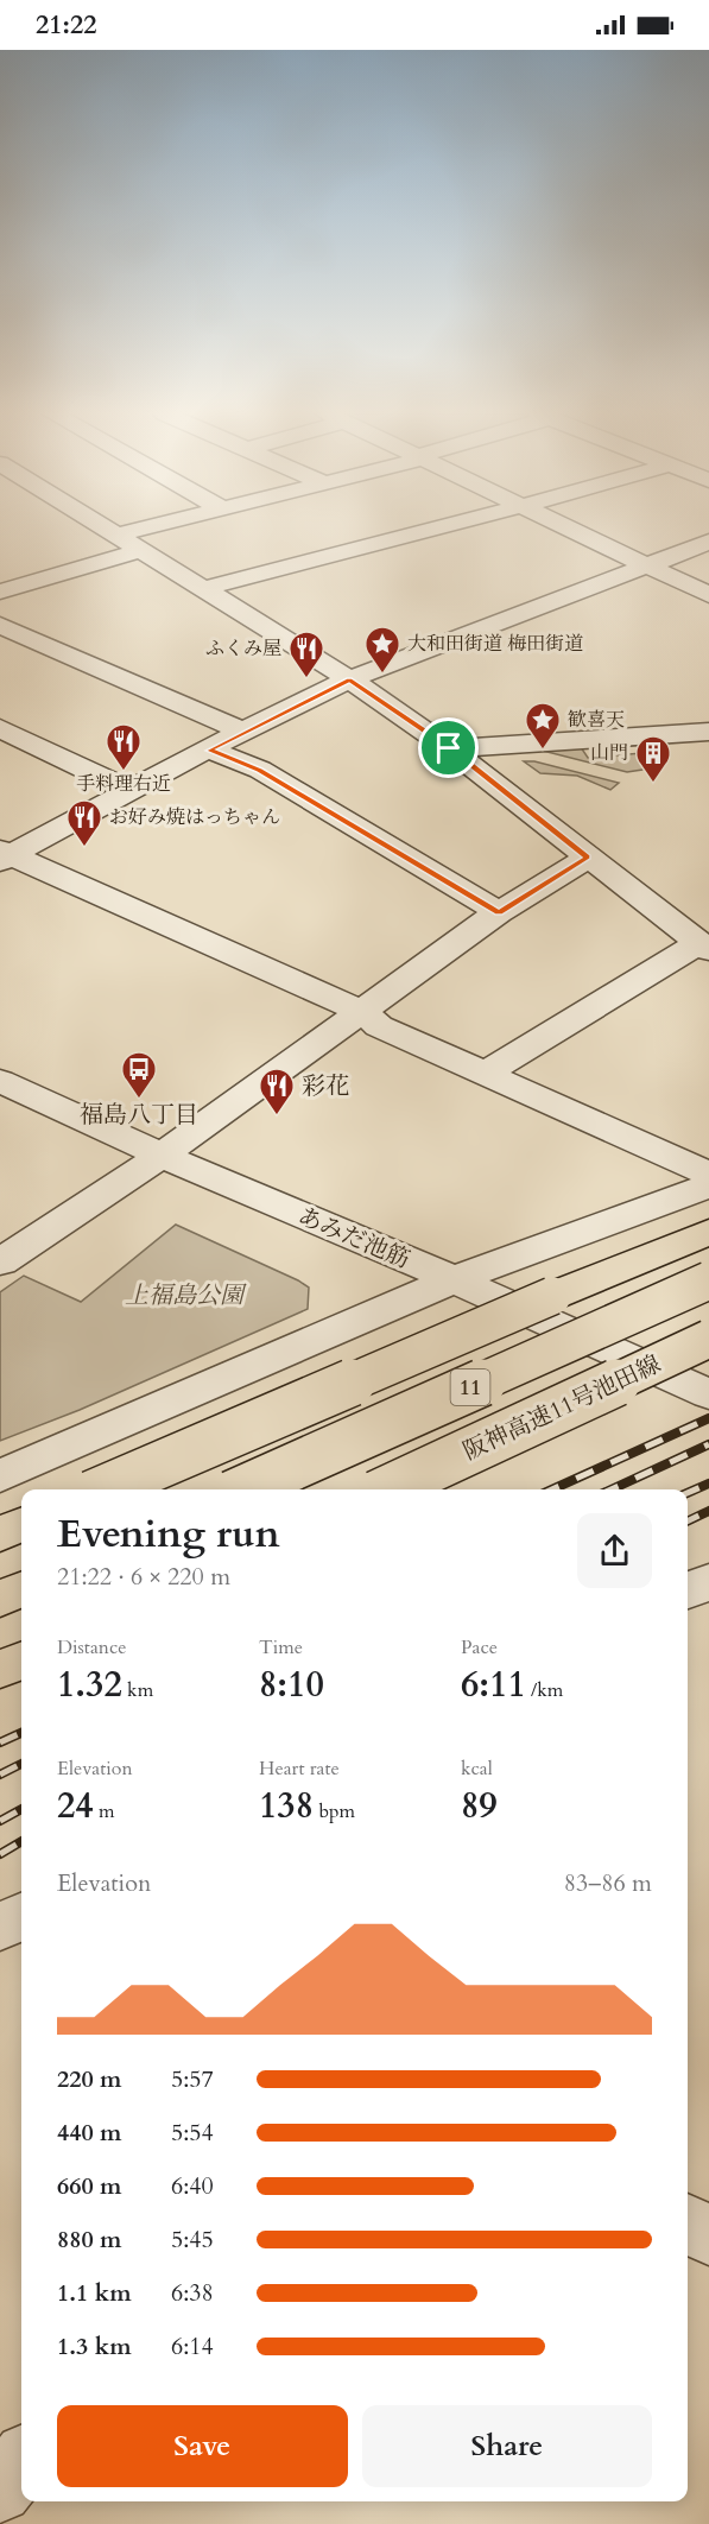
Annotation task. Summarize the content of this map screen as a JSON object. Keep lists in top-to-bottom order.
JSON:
{
  "streets": {
    "highway": ["11", "阪神高速11号池田線"],
    "street": ["あみだ池筋"]
  },
  "parks": ["上福島公園"],
  "places": {
    "place": ["大和田街道 梅田街道", "歓喜天"],
    "restaurant": [
      "ふくみ屋",
      "手料理右近",
      "お好み焼はっちゃん",
      "彩花"
    ],
    "building": ["山門"],
    "bus stop": ["福島八丁目"]
  },
  "page": {
    "status": "21:22",
    "heading": ["Evening run", "21:22 · 6 × 220 m"],
    "stats": [
      ["Distance", "1.32 km"],
      ["Time", "8:10"],
      ["Pace", "6:11 /km"],
      ["Elevation", "24 m"],
      ["Heart rate", "138 bpm"],
      ["kcal", "89"]
    ],
    "chart": ["Elevation", "83–86 m"],
    "list": [
      {
        "name": "220 m",
        "note": "5:57"
      },
      {
        "name": "440 m",
        "note": "5:54"
      },
      {
        "name": "660 m",
        "note": "6:40"
      },
      {
        "name": "880 m",
        "note": "5:45"
      },
      {
        "name": "1.1 km",
        "note": "6:38"
      },
      {
        "name": "1.3 km",
        "note": "6:14"
      }
    ],
    "buttons": ["Save", "Share"]
  }
}
